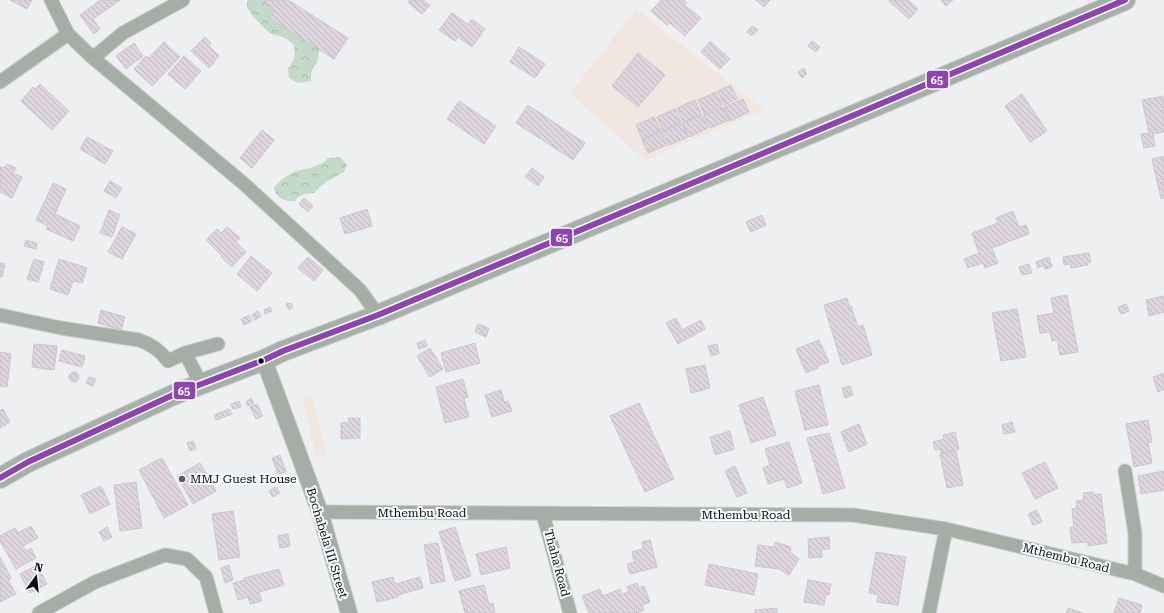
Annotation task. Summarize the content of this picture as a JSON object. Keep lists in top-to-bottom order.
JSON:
{
  "streets": {
    "street": ["Mthembu Road", "Bochabela III Street", "Thaha Road"]
  },
  "crossings": [
    ["Mthembu Road", "Bochabela III Street"],
    ["Mthembu Road", "Thaha Road"]
  ],
  "places": ["MMJ Guest House"],
  "lines": ["transit line 65"],
  "north": "top"
}
